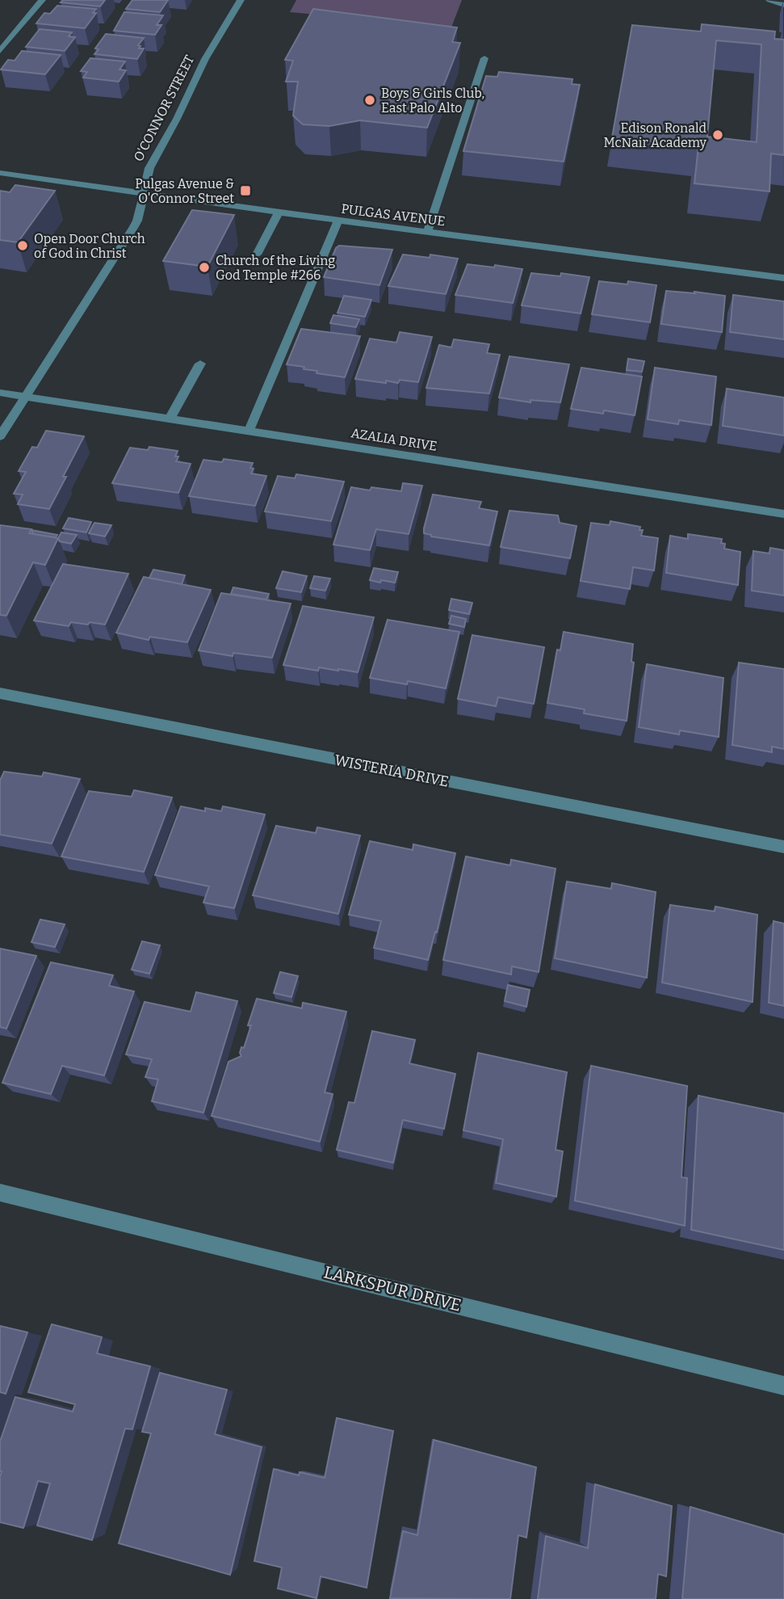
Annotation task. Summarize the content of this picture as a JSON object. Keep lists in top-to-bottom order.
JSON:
{
  "streets": {
    "street": [
      "O'CONNOR STREET",
      "PULGAS AVENUE",
      "AZALIA DRIVE",
      "WISTERIA DRIVE",
      "LARKSPUR DRIVE"
    ]
  },
  "crossings": [
    ["O'CONNOR STREET", "PULGAS AVENUE"],
    ["O'CONNOR STREET", "AZALIA DRIVE"]
  ],
  "places": {
    "other": [
      "Boys & Girls Club, East Palo Alto",
      "Edison Ronald McNair Academy",
      "Open Door Church of God in Christ",
      "Church of the Living God Temple #266"
    ],
    "transit": ["Pulgas Avenue & O'Connor Street"]
  }
}
